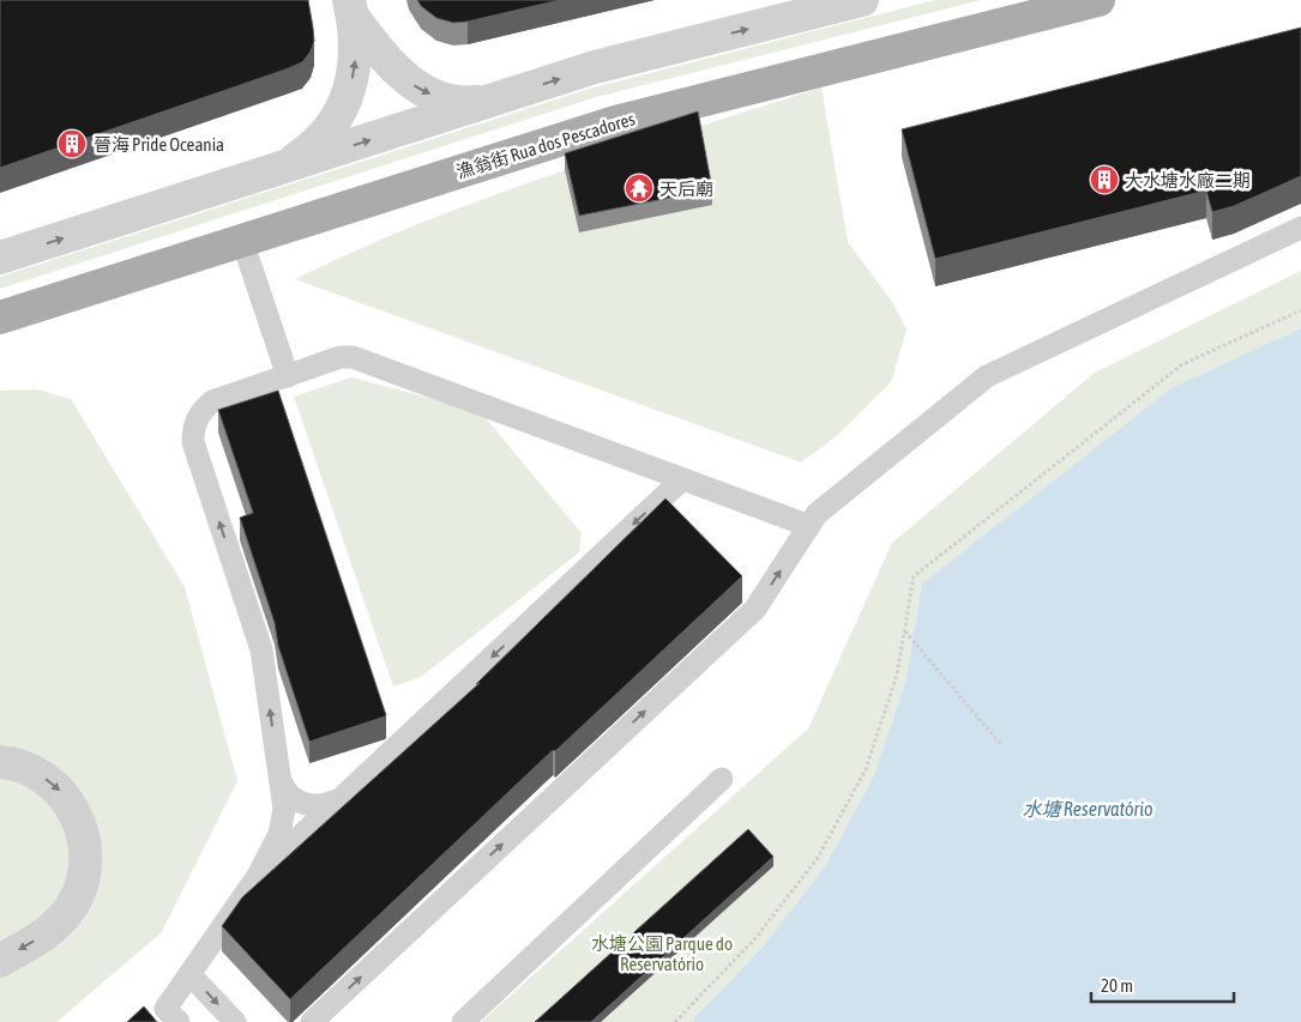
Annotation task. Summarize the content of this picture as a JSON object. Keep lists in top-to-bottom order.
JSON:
{
  "streets": {
    "main road": ["漁翁街 Rua dos Pescadores"]
  },
  "water": ["水塘 Reservatório"],
  "parks": ["水塘公園 Parque do Reservatório"],
  "places": {
    "building": ["晉海 Pride Oceania", "大水塘水廠二期"],
    "temple": ["天后廟"]
  },
  "scale_bar": "20 m"
}
